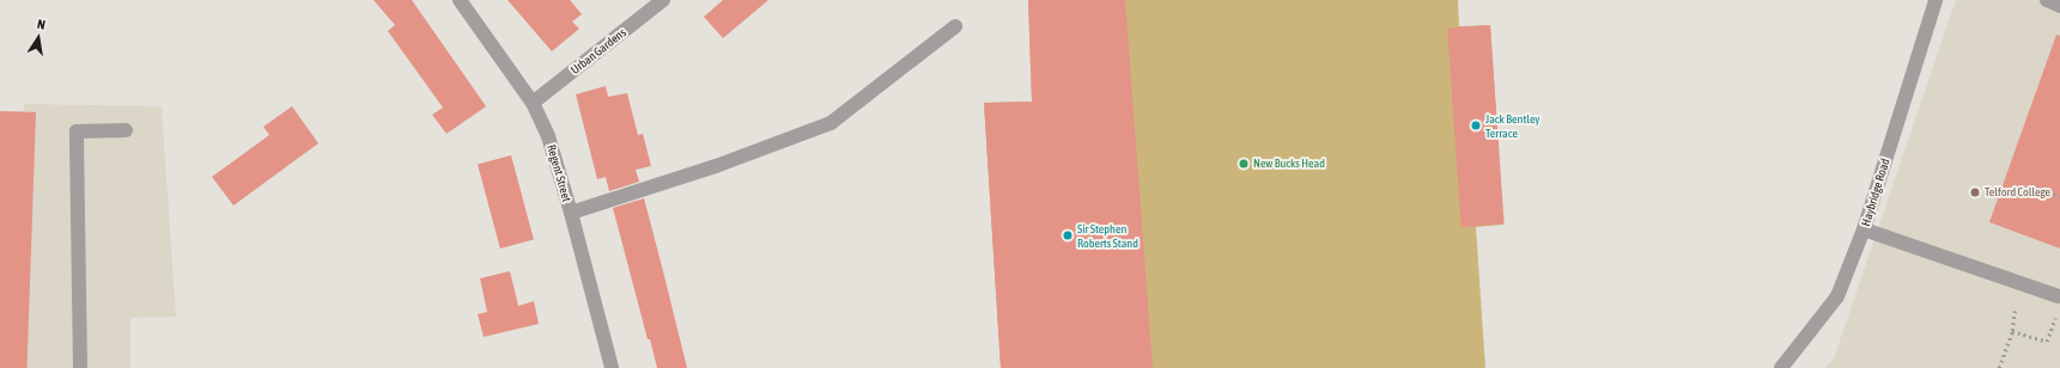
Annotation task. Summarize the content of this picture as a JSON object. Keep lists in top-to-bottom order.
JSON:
{
  "streets": {
    "street": ["Urban Gardens", "Regent Street", "Haybridge Road"]
  },
  "crossings": [
    ["Urban Gardens", "Regent Street"]
  ],
  "places": [
    "Jack Bentley Terrace",
    "New Bucks Head",
    "Telford College",
    "Sir Stephen Roberts Stand"
  ],
  "north": "top"
}
